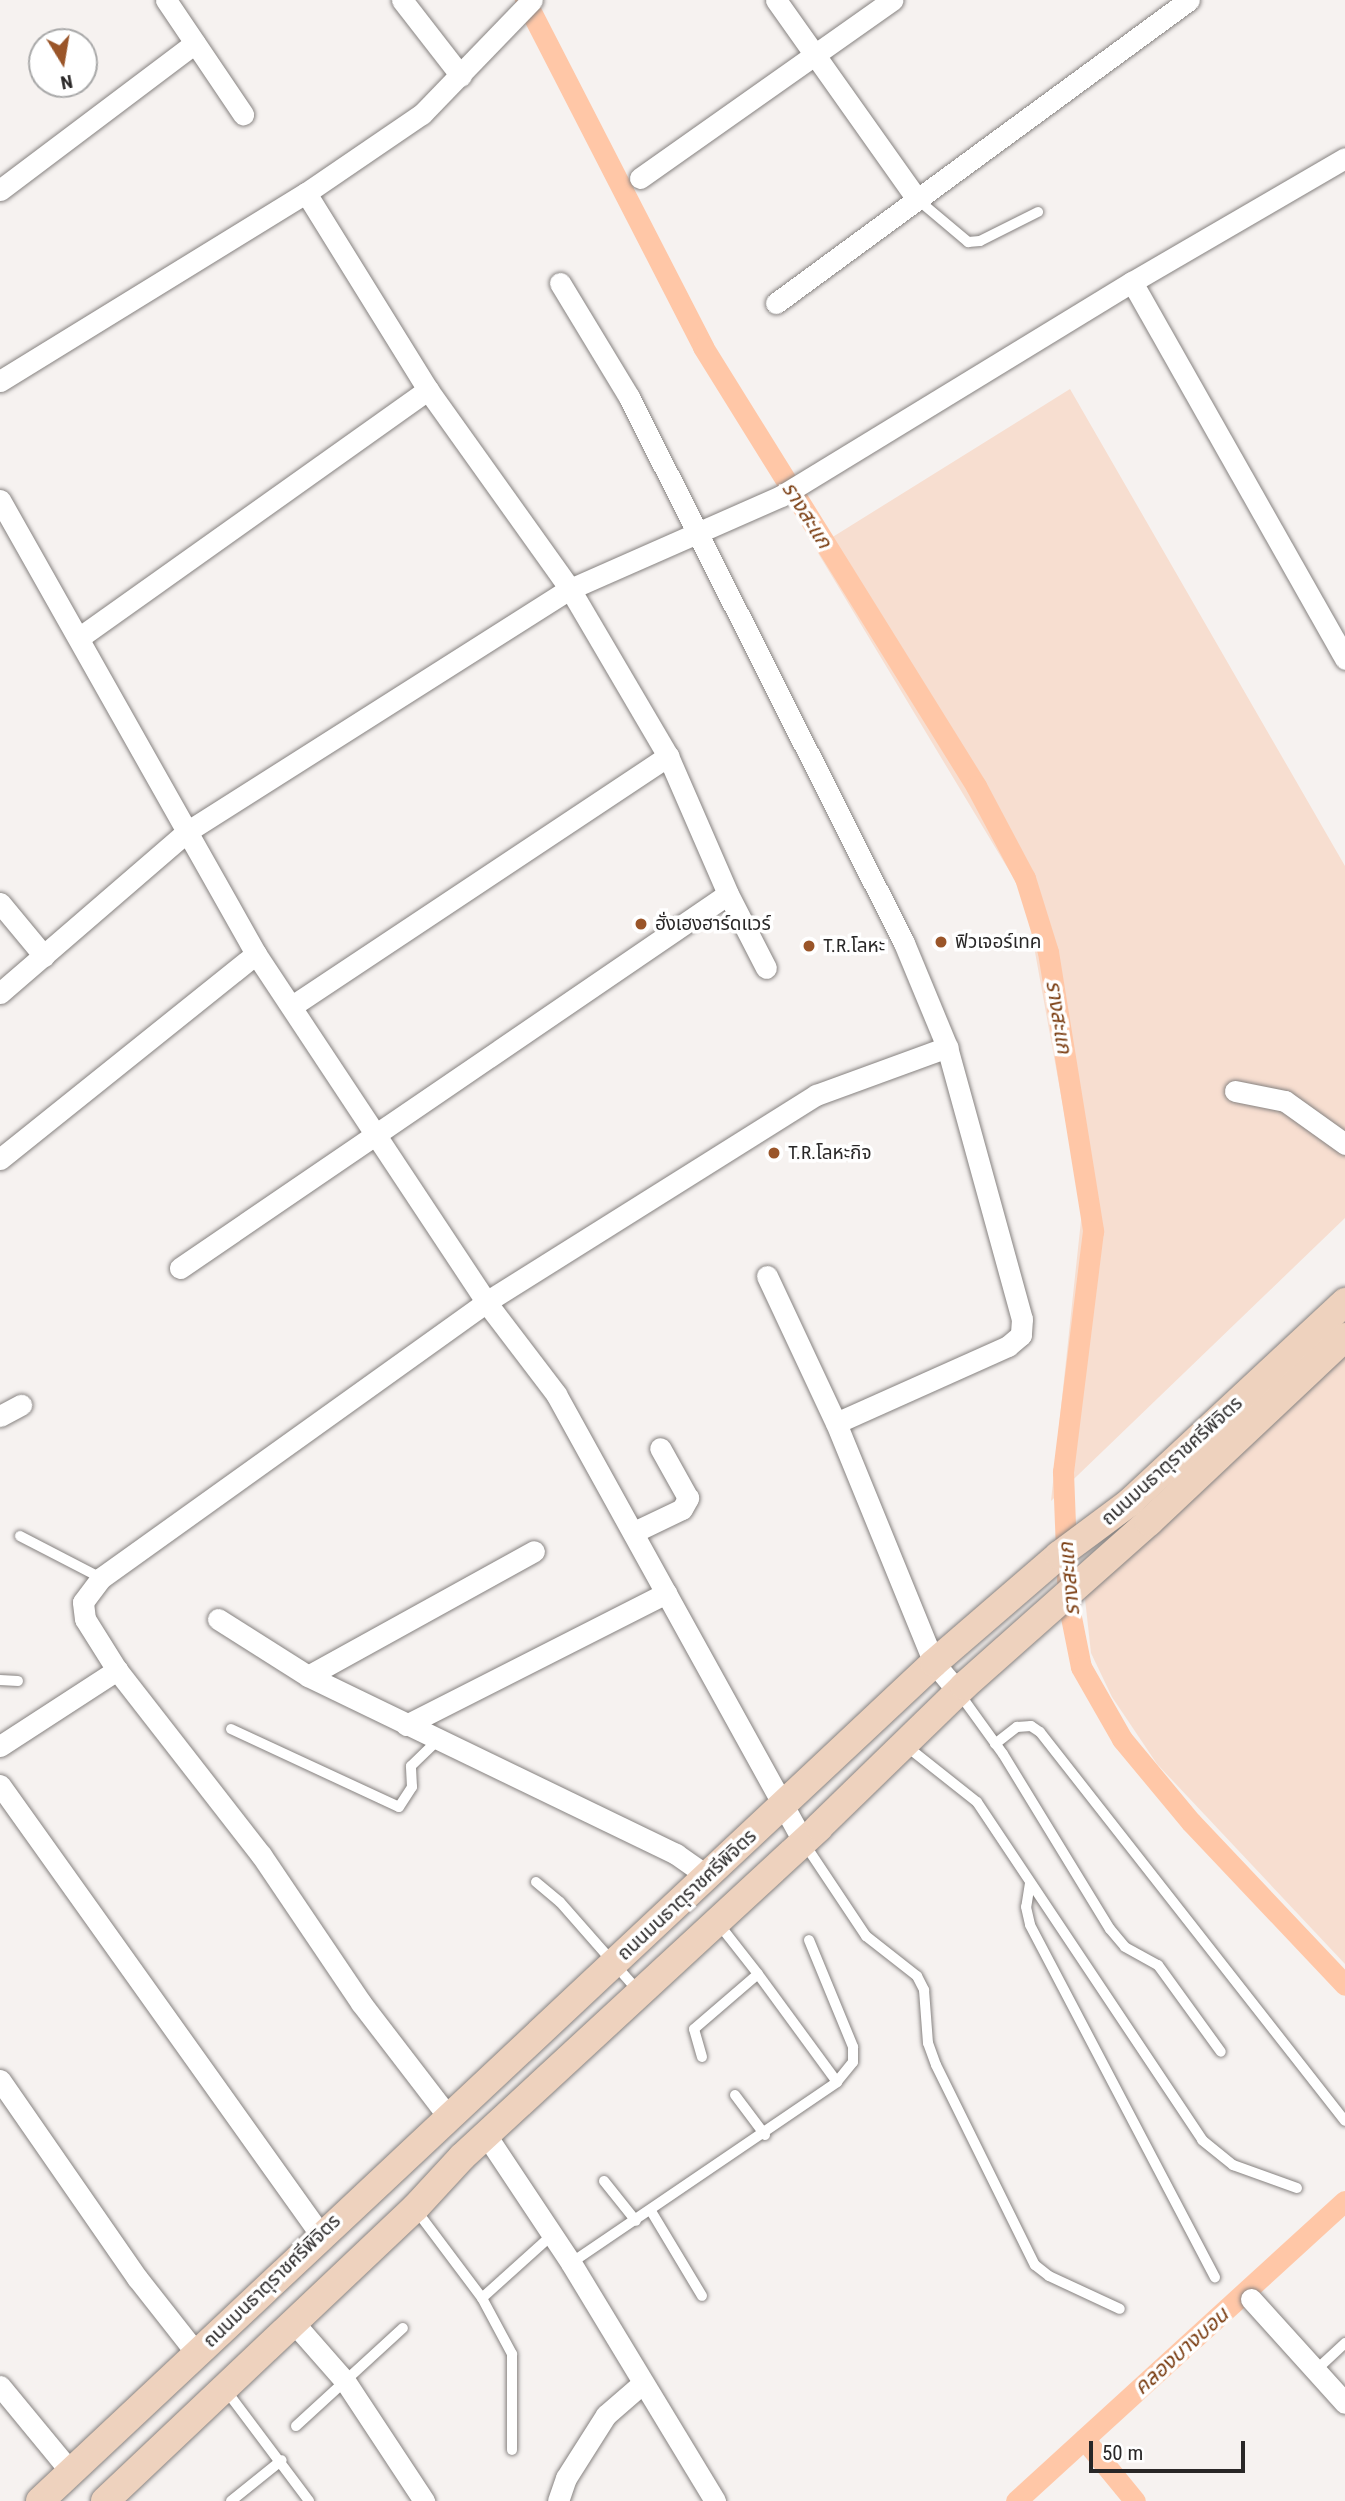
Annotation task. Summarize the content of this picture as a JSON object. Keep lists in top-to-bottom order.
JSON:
{
  "streets": {
    "street": ["ถนนมนธาตุราชศรีพิจิตร"]
  },
  "water": ["รางสะแก", "คลองบางบอน"],
  "places": [
    "ฮั่งเฮงฮาร์ดแวร์",
    "ฟิวเจอร์เทค",
    "T.R.โลหะ",
    "T.R.โลหะกิจ"
  ],
  "scale_bar": "50 m",
  "north": "bottom"
}
